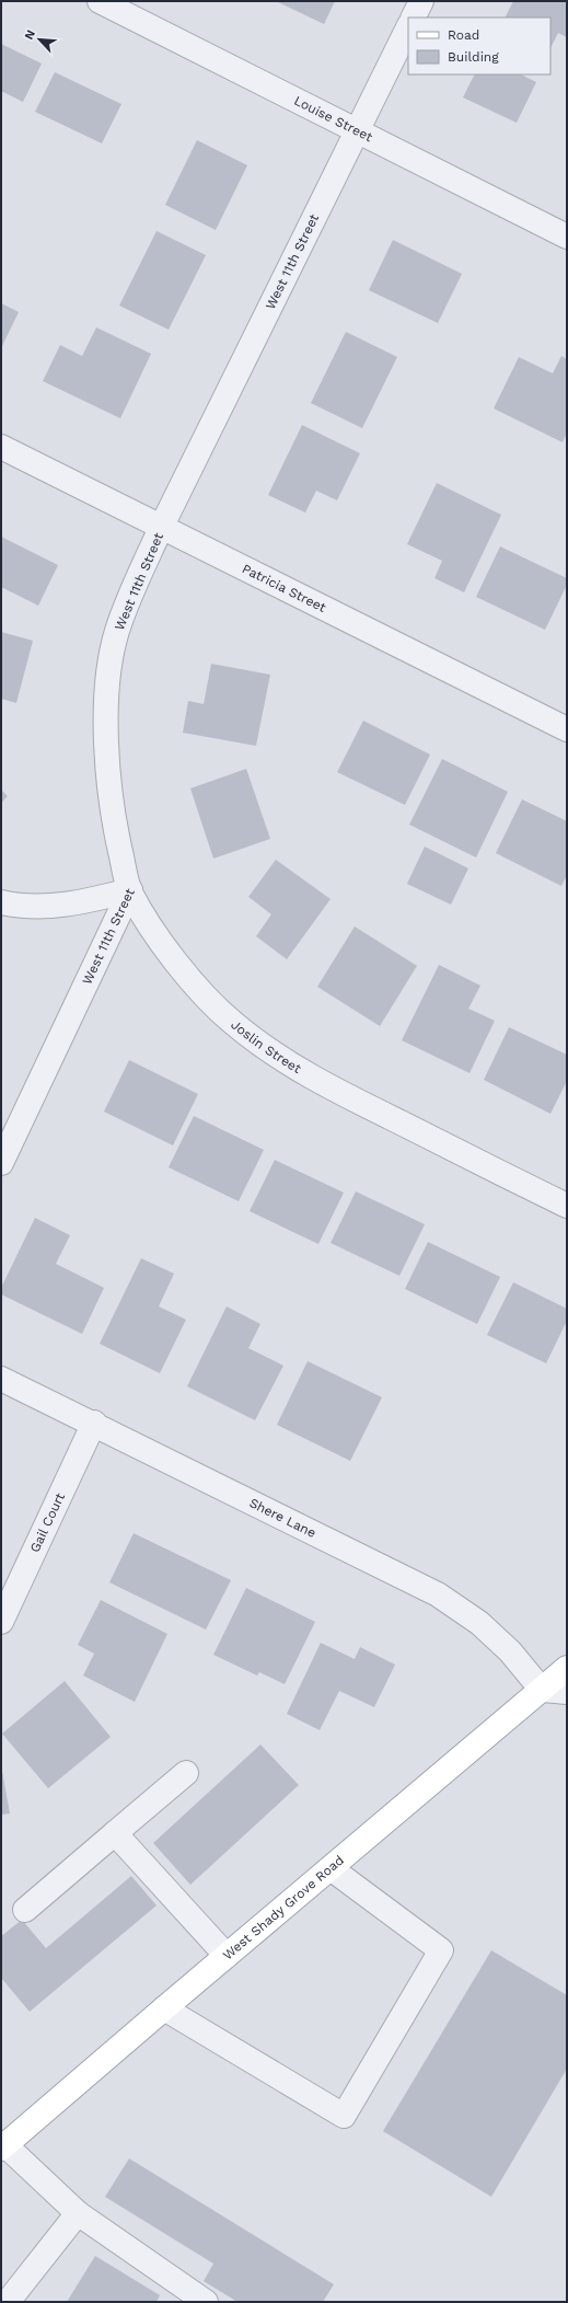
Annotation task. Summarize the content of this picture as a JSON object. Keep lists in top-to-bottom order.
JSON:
{
  "streets": {
    "main road": ["West Shady Grove Road"],
    "street": [
      "Louise Street",
      "West 11th Street",
      "Patricia Street",
      "Joslin Street",
      "Shere Lane",
      "Gail Court"
    ]
  },
  "crossings": [
    ["Louise Street", "West 11th Street"],
    ["West 11th Street", "Patricia Street"],
    ["West 11th Street", "Joslin Street"],
    ["Shere Lane", "Gail Court"],
    ["Shere Lane", "West Shady Grove Road"]
  ],
  "legend": ["Road", "Building"],
  "north": "top left"
}
